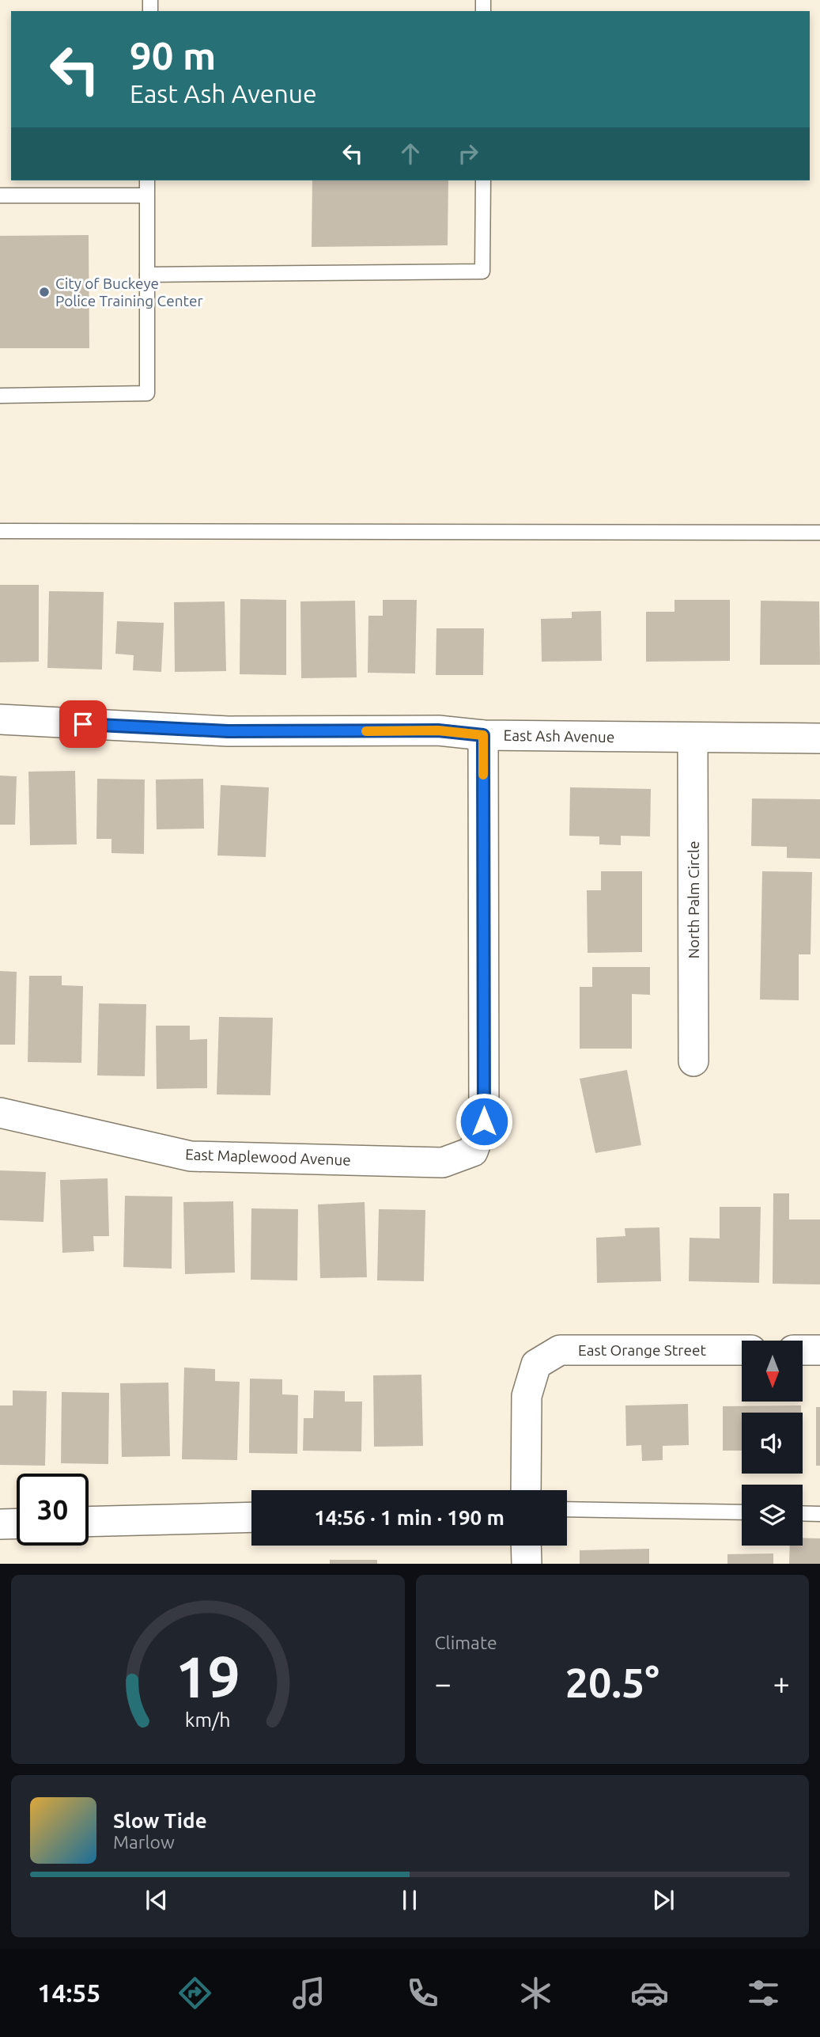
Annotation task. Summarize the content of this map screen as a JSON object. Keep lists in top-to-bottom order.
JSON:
{
  "streets": {
    "street": [
      "East Ash Avenue",
      "North Palm Circle",
      "East Maplewood Avenue",
      "East Orange Street"
    ]
  },
  "crossings": [
    ["East Ash Avenue", "North Palm Circle"],
    ["East Ash Avenue", "East Maplewood Avenue"]
  ],
  "places": ["City of Buckeye Police Training Center"],
  "north": "bottom",
  "page": {
    "turn": ["90 m", "East Ash Avenue"],
    "limit": "30",
    "trip": "14:56 · 1 min · 190 m",
    "tile": "Climate",
    "heat": ["−", "20.5°", "+"],
    "song": ["Slow Tide", "Marlow"],
    "tabs": "14:55",
    "gauge": ["19", "km/h"]
  }
}
